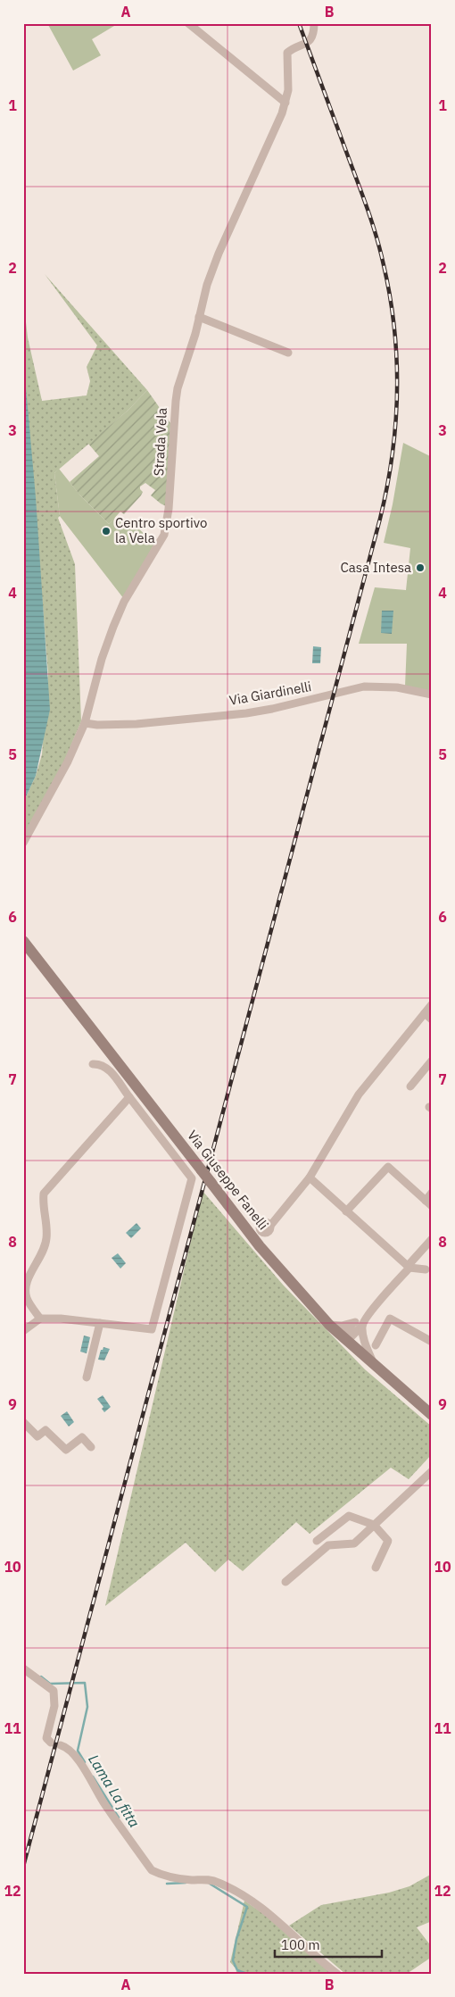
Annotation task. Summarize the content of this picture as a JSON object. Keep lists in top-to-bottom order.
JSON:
{
  "streets": {
    "main road": ["Via Giuseppe Fanelli"],
    "street": ["Strada Vela", "Via Giardinelli"]
  },
  "crossings": [
    ["Strada Vela", "Via Giardinelli"]
  ],
  "water": ["Lama La fitta"],
  "places": ["Centro sportivo la Vela", "Casa Intesa"],
  "scale_bar": "100 m",
  "grid": {
    "columns": ["A", "B"],
    "rows": [
      "1",
      "2",
      "3",
      "4",
      "5",
      "6",
      "7",
      "8",
      "9",
      "10",
      "11",
      "12"
    ]
  }
}
